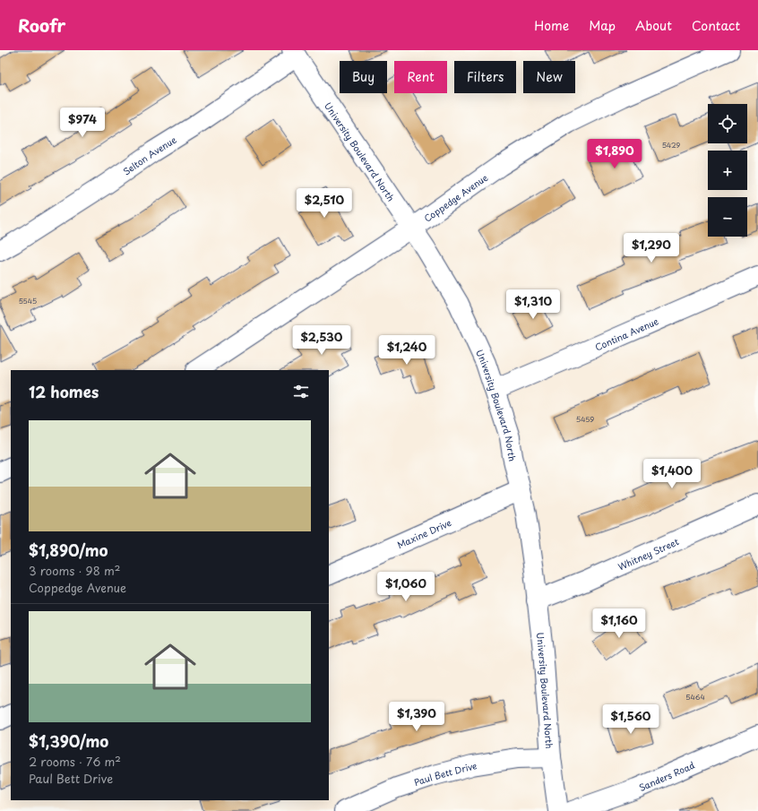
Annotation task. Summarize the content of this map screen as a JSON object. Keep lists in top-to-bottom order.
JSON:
{
  "streets": {
    "street": [
      "University Boulevard North",
      "Selton Avenue",
      "Coppedge Avenue",
      "Contina Avenue",
      "Maxine Drive",
      "Whitney Street",
      "Paul Bett Drive",
      "Sanders Road"
    ]
  },
  "crossings": [
    ["University Boulevard North", "Selton Avenue"],
    ["University Boulevard North", "Coppedge Avenue"],
    ["University Boulevard North", "Contina Avenue"],
    ["University Boulevard North", "Maxine Drive"],
    ["University Boulevard North", "Whitney Street"],
    ["University Boulevard North", "Paul Bett Drive"]
  ],
  "house_numbers": [
    "5429",
    "5545",
    "5459",
    "5464"
  ],
  "page": {
    "header": "Roofr",
    "nav": [
      "Home",
      "Map",
      "About",
      "Contact"
    ],
    "chip": [
      "Buy",
      "Rent",
      "Filters",
      "New"
    ],
    "map_buttons": ["+", "−"],
    "price": [
      "$974",
      "$1,890",
      "$2,510",
      "$1,290",
      "$1,310",
      "$2,530",
      "$1,240",
      "$1,400",
      "$1,060",
      "$1,160",
      "$1,390",
      "$1,560"
    ],
    "heading": "12 homes",
    "list": [
      {
        "name": "$1,890/mo",
        "note": "3 rooms · 98 m² · Coppedge Avenue"
      },
      {
        "name": "$1,390/mo",
        "note": "2 rooms · 76 m² · Paul Bett Drive"
      }
    ]
  }
}
